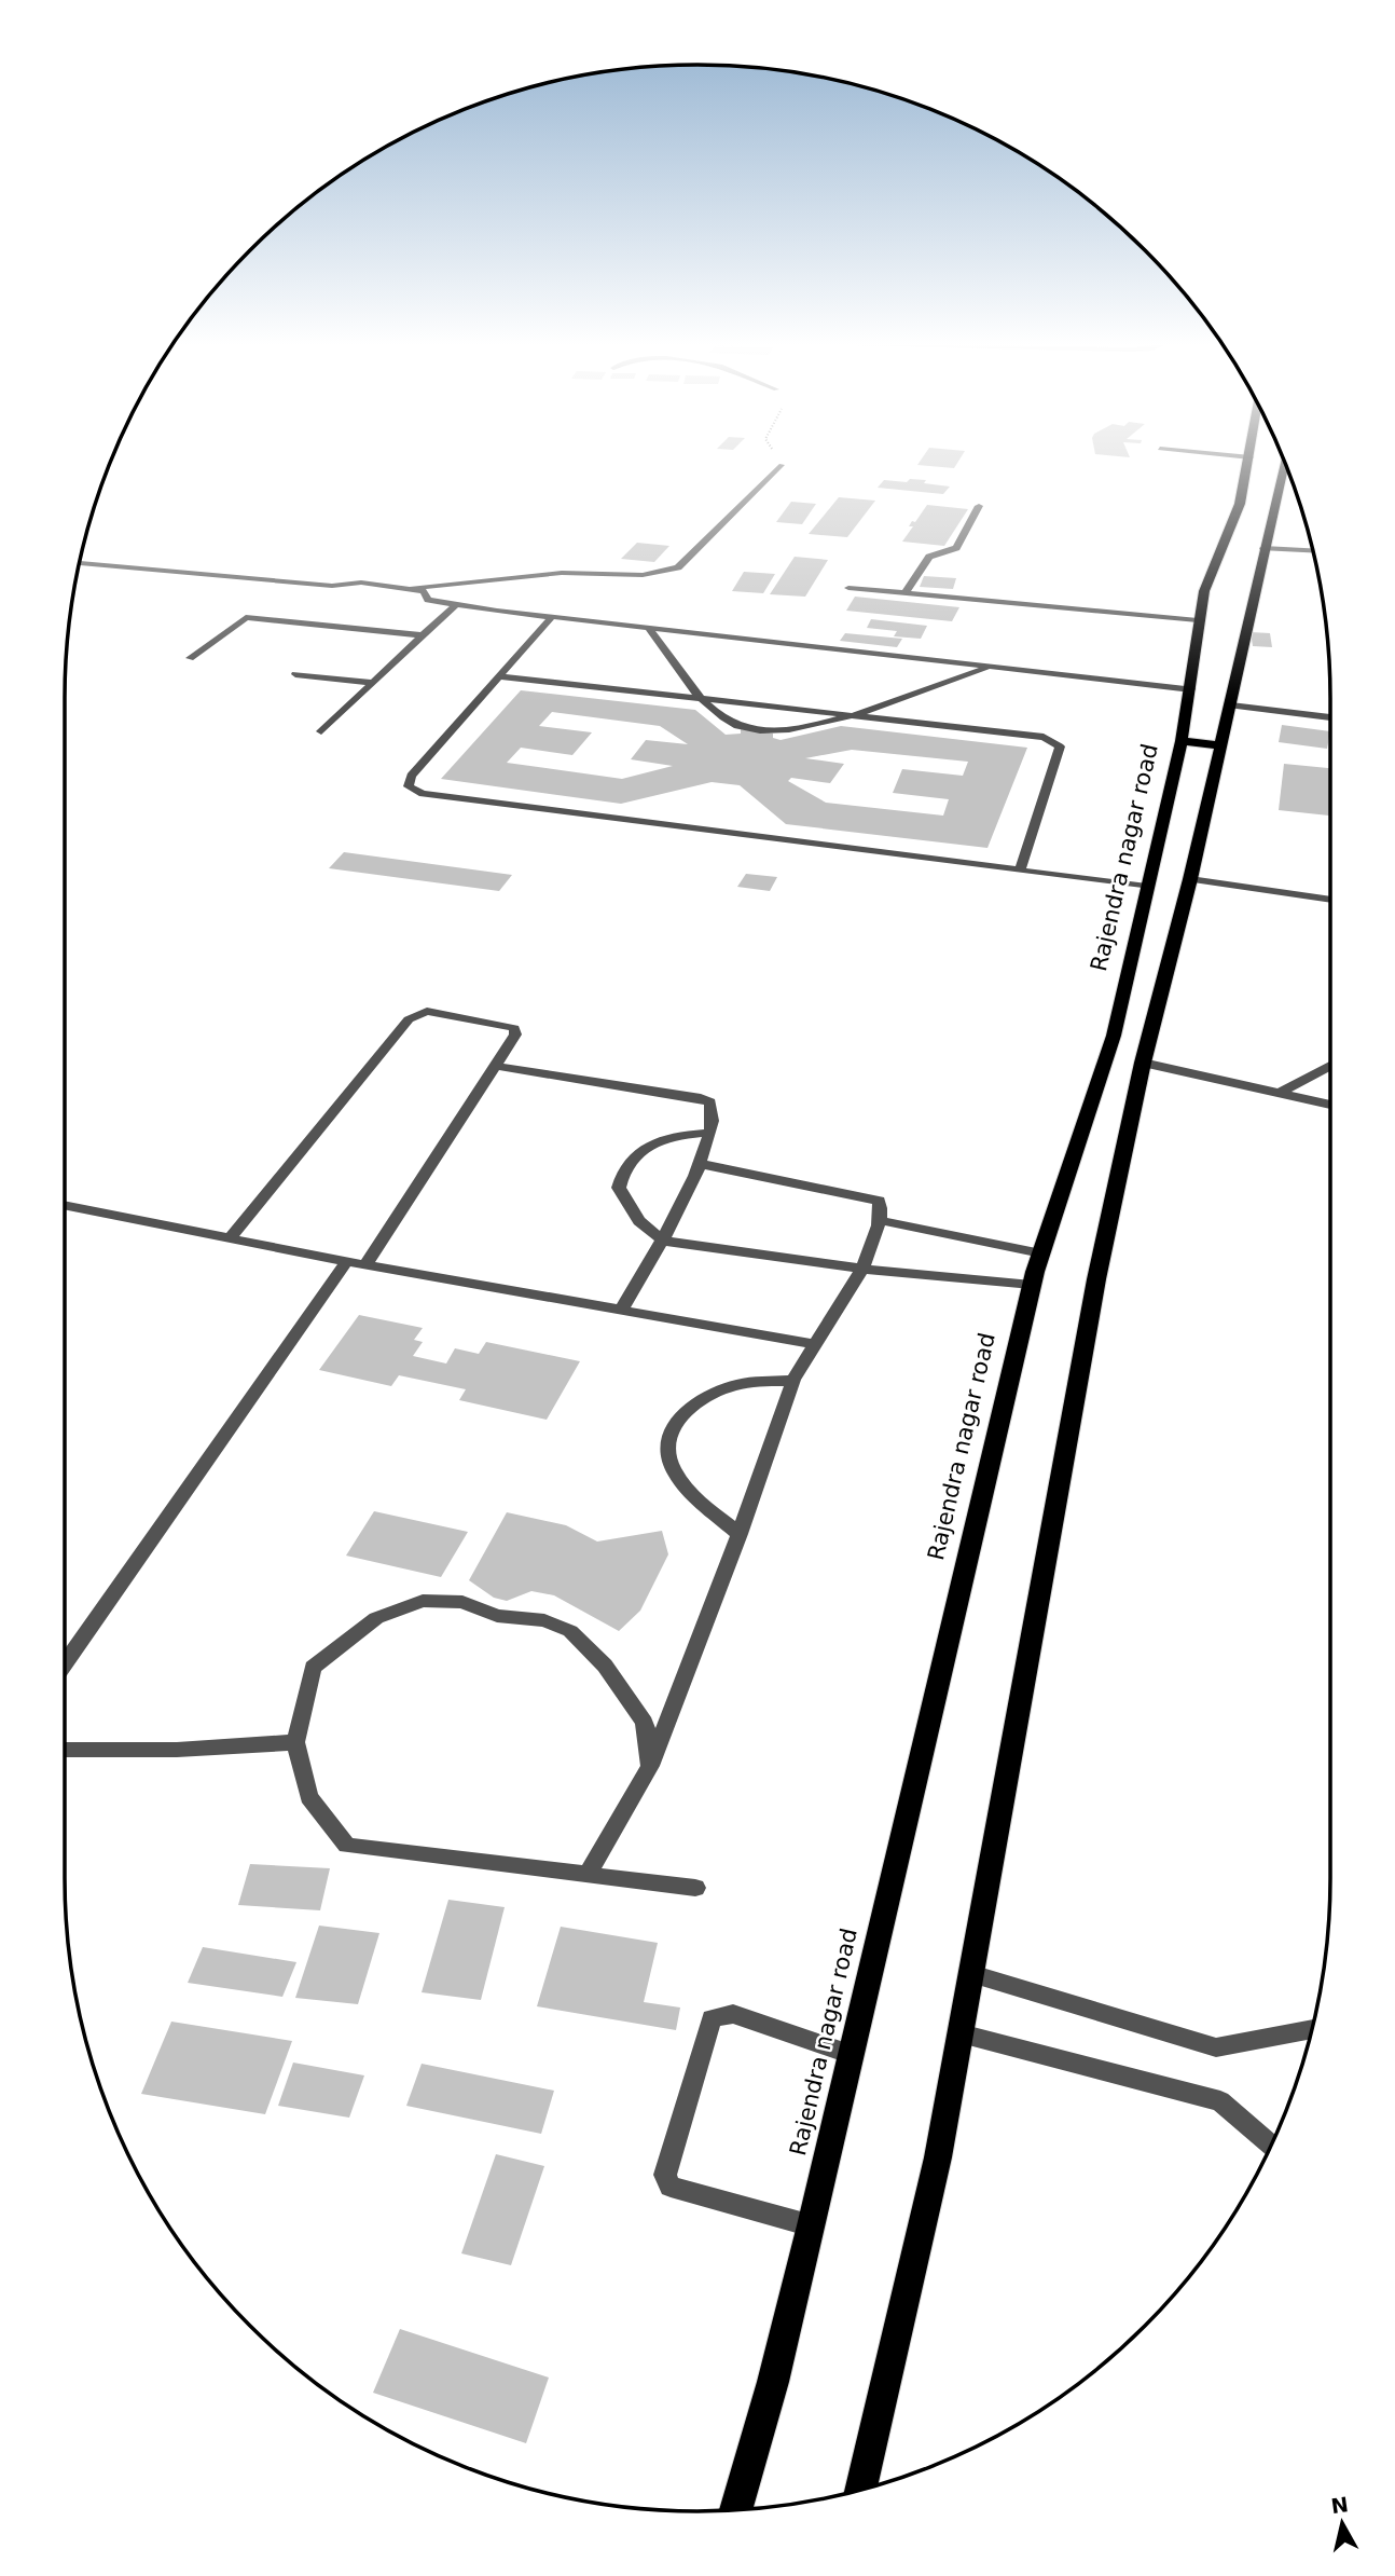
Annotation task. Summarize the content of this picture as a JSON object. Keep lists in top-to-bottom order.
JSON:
{
  "streets": {
    "main road": ["Rajendra nagar road"]
  },
  "north": "top"
}
